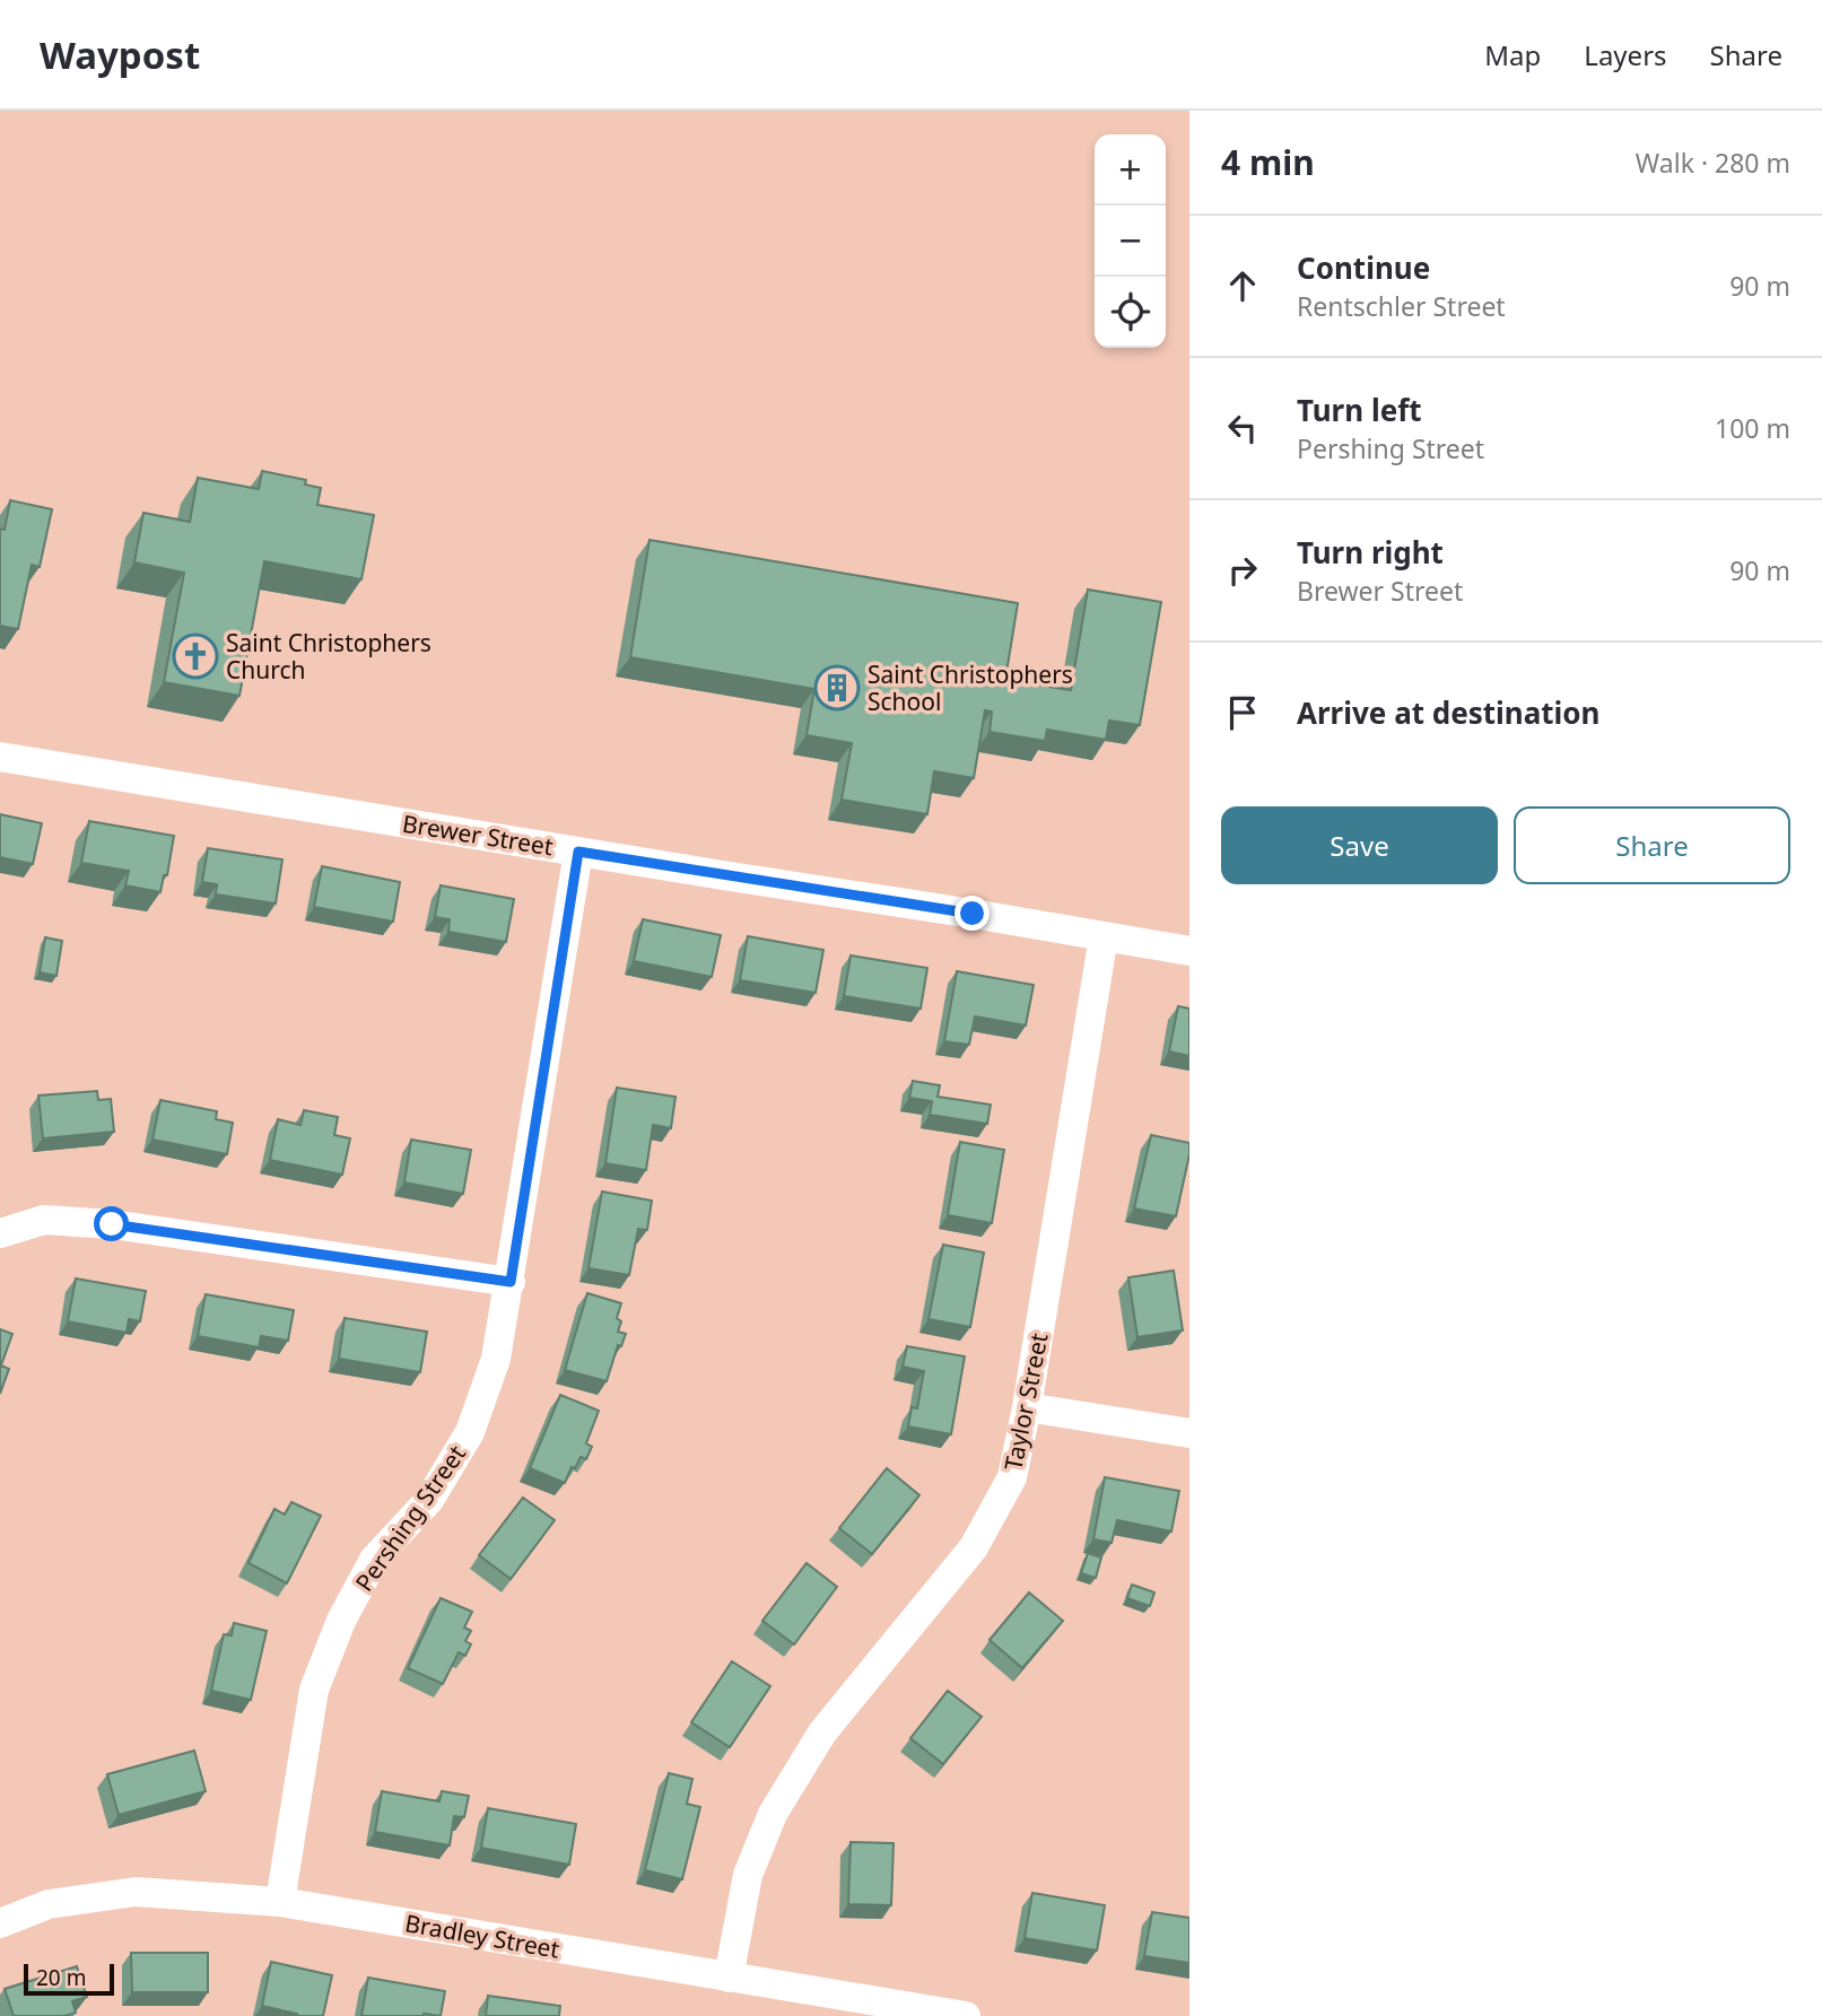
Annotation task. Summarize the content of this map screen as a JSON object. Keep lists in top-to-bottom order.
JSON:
{
  "streets": {
    "street": [
      "Brewer Street",
      "Taylor Street",
      "Pershing Street",
      "Bradley Street"
    ]
  },
  "crossings": [
    ["Brewer Street", "Taylor Street"],
    ["Brewer Street", "Pershing Street"],
    ["Taylor Street", "Bradley Street"],
    ["Pershing Street", "Bradley Street"]
  ],
  "places": {
    "church": ["Saint Christophers Church"],
    "building": ["Saint Christophers School"]
  },
  "scale_bar": "20 m",
  "page": {
    "header": "Waypost",
    "nav": ["Map", "Layers", "Share"],
    "heading": ["4 min", "Walk · 280 m"],
    "map_buttons": ["+", "−"],
    "list": [
      ["Continue", "Rentschler Street", "90 m"],
      ["Turn left", "Pershing Street", "100 m"],
      ["Turn right", "Brewer Street", "90 m"],
      "Arrive at destination"
    ],
    "buttons": ["Save", "Share"],
    "scale": "20 m"
  }
}
